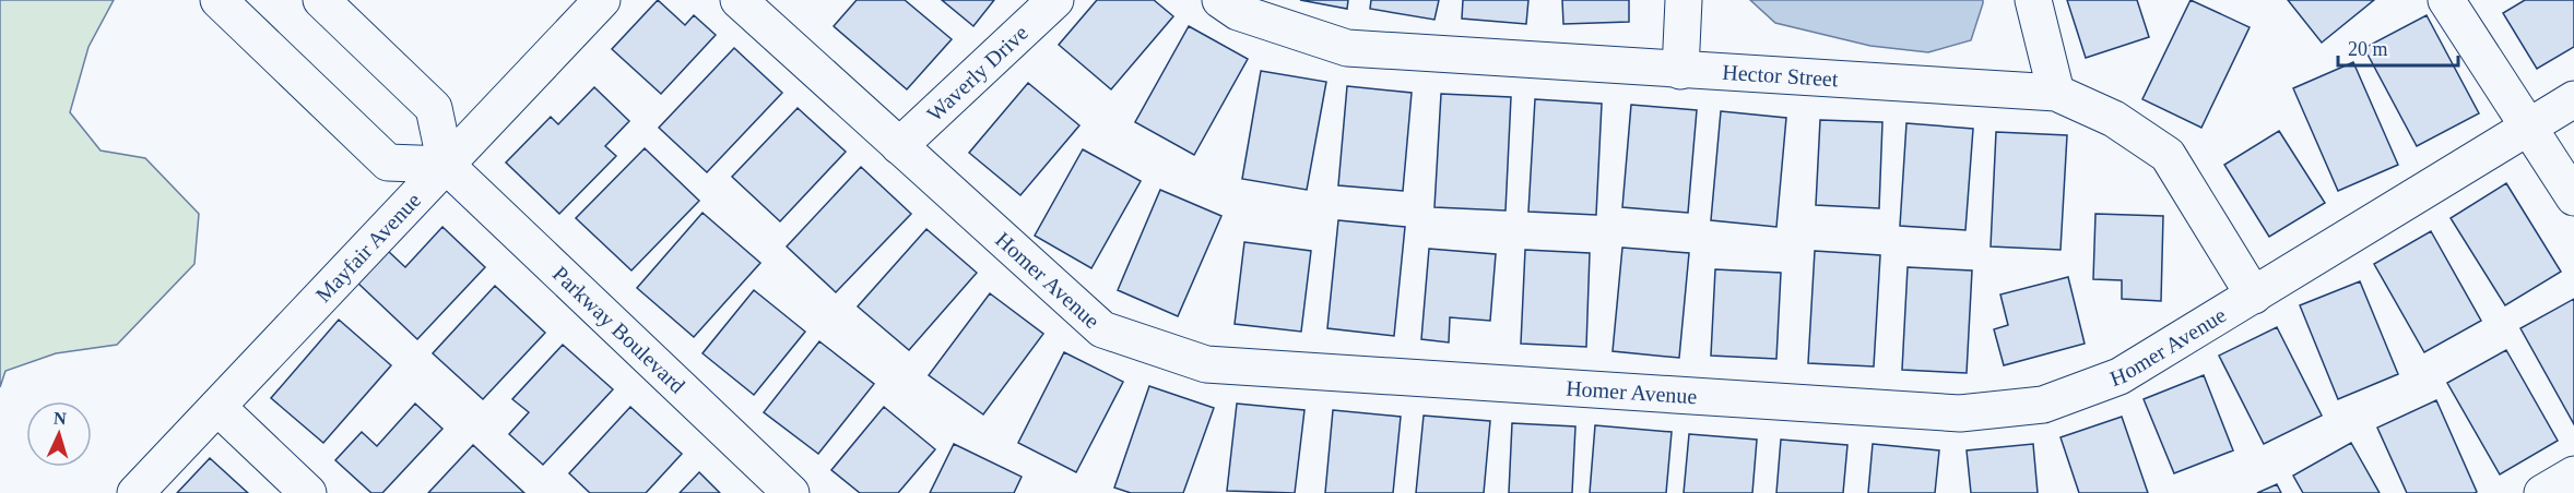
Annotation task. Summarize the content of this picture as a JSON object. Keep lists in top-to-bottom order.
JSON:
{
  "streets": {
    "street": [
      "Waverly Drive",
      "Hector Street",
      "Mayfair Avenue",
      "Homer Avenue",
      "Parkway Boulevard"
    ]
  },
  "crossings": [
    ["Waverly Drive", "Homer Avenue"],
    ["Hector Street", "Homer Avenue"],
    ["Mayfair Avenue", "Parkway Boulevard"]
  ],
  "scale_bar": "20 m",
  "north": "top"
}
